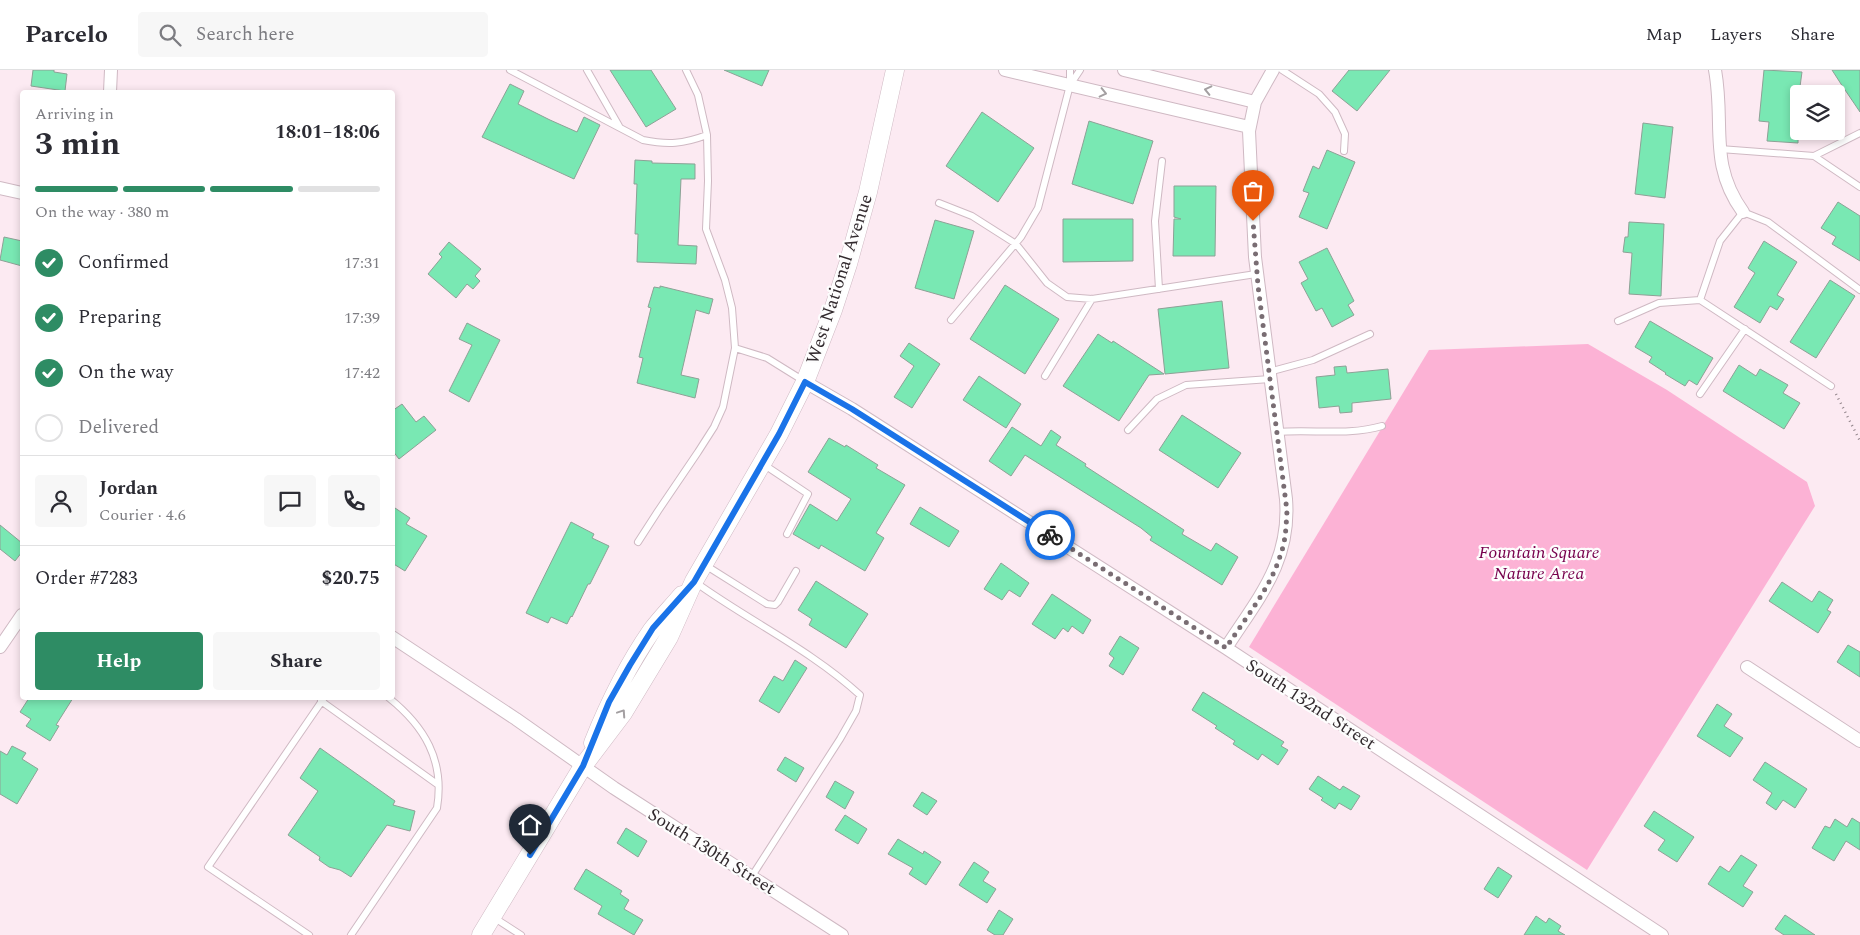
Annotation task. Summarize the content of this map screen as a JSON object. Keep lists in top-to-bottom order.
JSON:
{
  "streets": {
    "main road": ["West National Avenue"],
    "street": ["South 132nd Street", "South 130th Street"]
  },
  "crossings": [
    ["West National Avenue", "South 132nd Street"],
    ["West National Avenue", "South 130th Street"]
  ],
  "parks": ["Fountain Square Nature Area"],
  "page": {
    "header": "Parcelo",
    "search": "Search here",
    "nav": ["Map", "Layers", "Share"],
    "heading": ["3 min", "Arriving in", "18:01–18:06"],
    "panel": [
      "Jordan",
      "Courier · 4.6",
      "Order #7283",
      "$20.75"
    ],
    "bar": "On the way · 380 m",
    "list": [
      ["Confirmed", "17:31"],
      ["Preparing", "17:39"],
      ["On the way", "17:42"],
      "Delivered"
    ],
    "buttons": ["Help", "Share"]
  }
}
